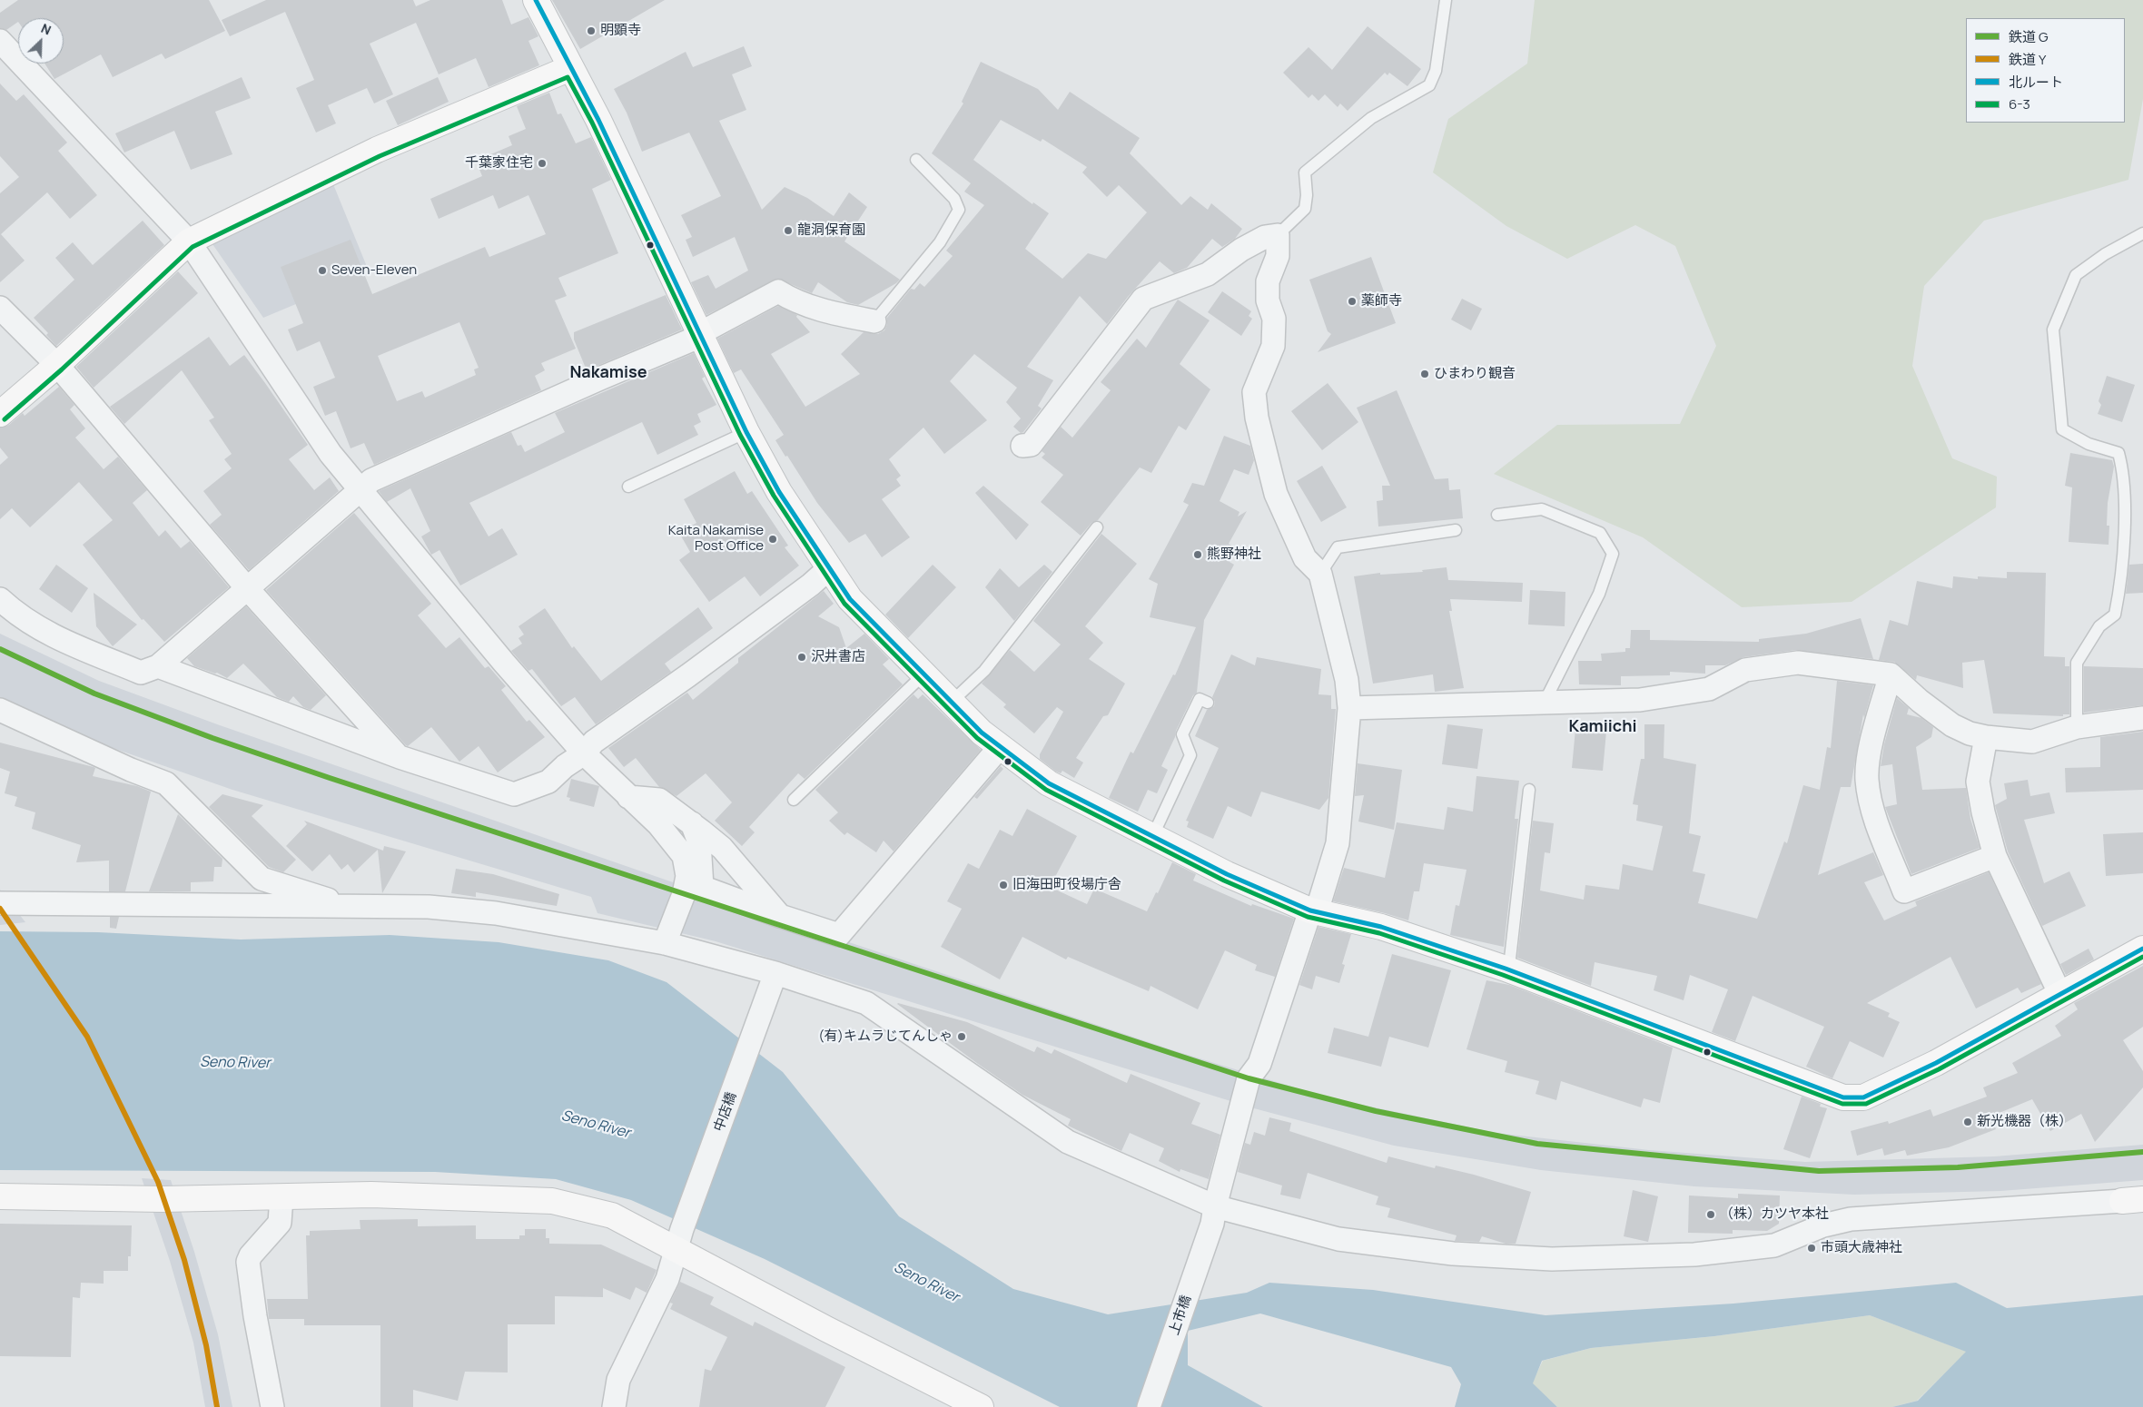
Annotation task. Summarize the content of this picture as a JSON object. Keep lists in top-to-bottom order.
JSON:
{
  "streets": {
    "street": ["中店橋", "上市橋"]
  },
  "districts": ["Nakamise", "Kamiichi"],
  "water": ["Seno River"],
  "places": [
    "明顕寺",
    "千葉家住宅",
    "龍洞保育園",
    "Seven-Eleven",
    "薬師寺",
    "ひまわり観音",
    "Kaita Nakamise Post Office",
    "熊野神社",
    "沢井書店",
    "旧海田町役場庁舎",
    "(有)キムラじてんしゃ",
    "新光機器（株）",
    "（株）カツヤ本社",
    "市頭大歳神社"
  ],
  "lines": [
    "transit line 北ルート",
    "transit line 6-3",
    "rail line G",
    "rail line Y"
  ],
  "legend": [
    "鉄道 G",
    "鉄道 Y",
    "北ルート",
    "6-3"
  ],
  "north": "top right"
}
